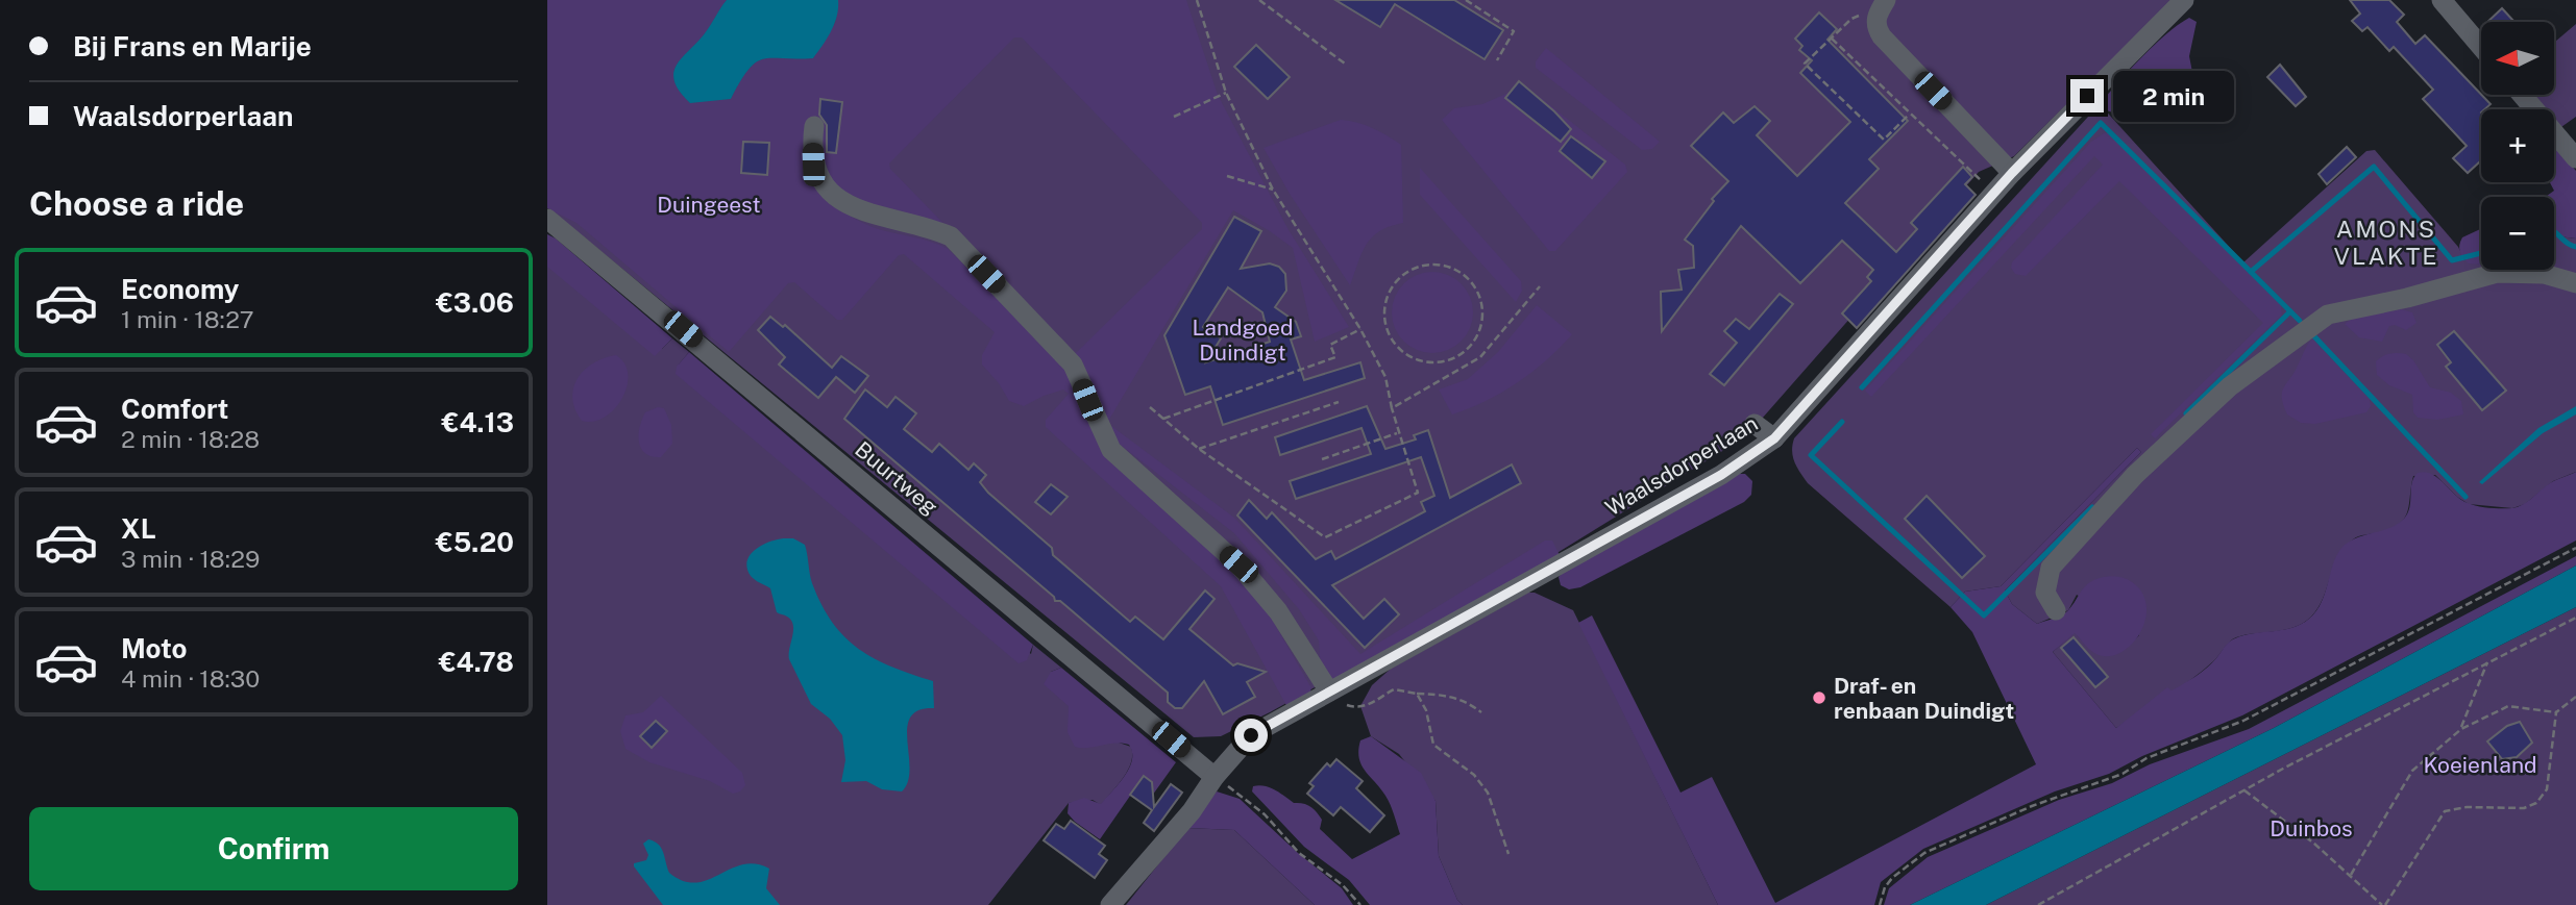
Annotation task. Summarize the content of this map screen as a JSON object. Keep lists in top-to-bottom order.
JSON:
{
  "streets": {
    "street": ["Waalsdorperlaan", "Buurtweg"]
  },
  "crossings": [
    ["Waalsdorperlaan", "Buurtweg"]
  ],
  "districts": ["AMONS VLAKTE"],
  "parks": [
    "Duingeest",
    "Landgoed Duindigt",
    "Koeienland",
    "Duinbos"
  ],
  "places": ["Draf- en renbaan Duindigt"],
  "north": "left",
  "page": {
    "banner": ["Bij Frans en Marije", "Waalsdorperlaan"],
    "map_buttons": ["+", "−"],
    "bubble": "2 min",
    "heading": "Choose a ride",
    "list": [
      {
        "name": "Economy",
        "note": "1 min · 18:27",
        "value": "€3.06"
      },
      {
        "name": "Comfort",
        "note": "2 min · 18:28",
        "value": "€4.13"
      },
      {
        "name": "XL",
        "note": "3 min · 18:29",
        "value": "€5.20"
      },
      {
        "name": "Moto",
        "note": "4 min · 18:30",
        "value": "€4.78"
      }
    ],
    "buttons": "Confirm"
  }
}
